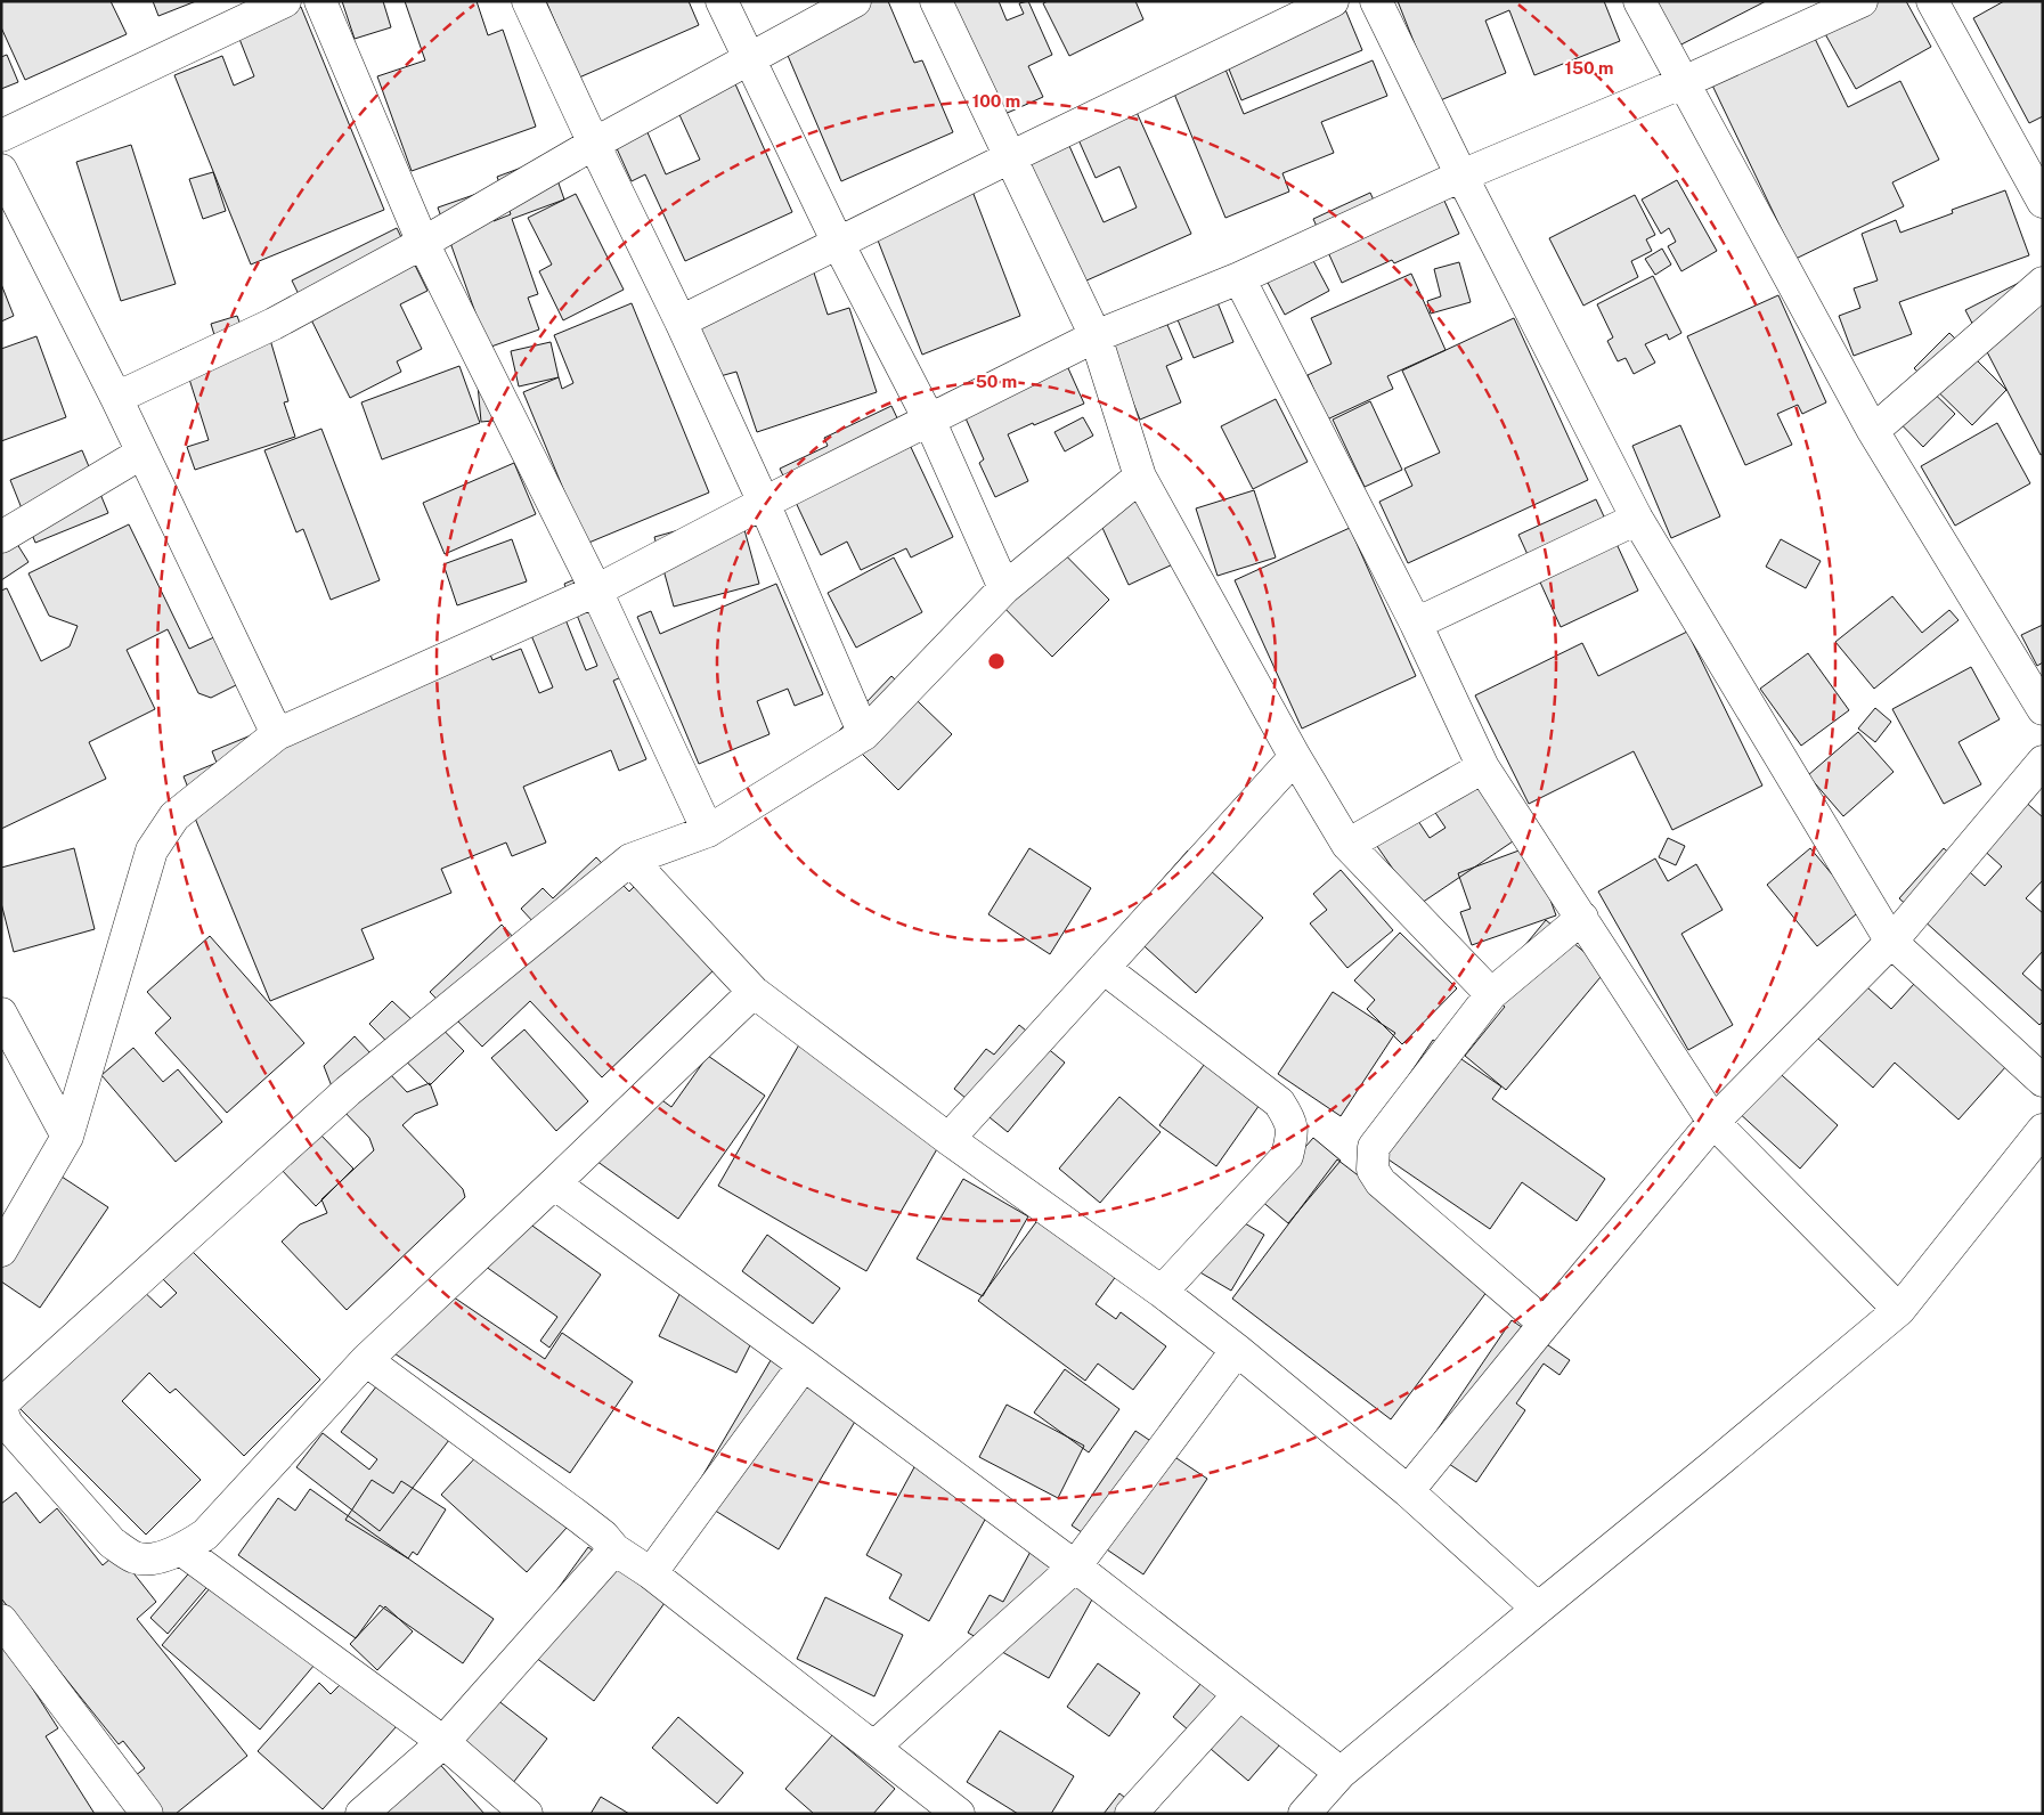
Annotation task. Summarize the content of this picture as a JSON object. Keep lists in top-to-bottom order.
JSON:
{
  "rings": ["150 m", "100 m", "50 m"]
}
